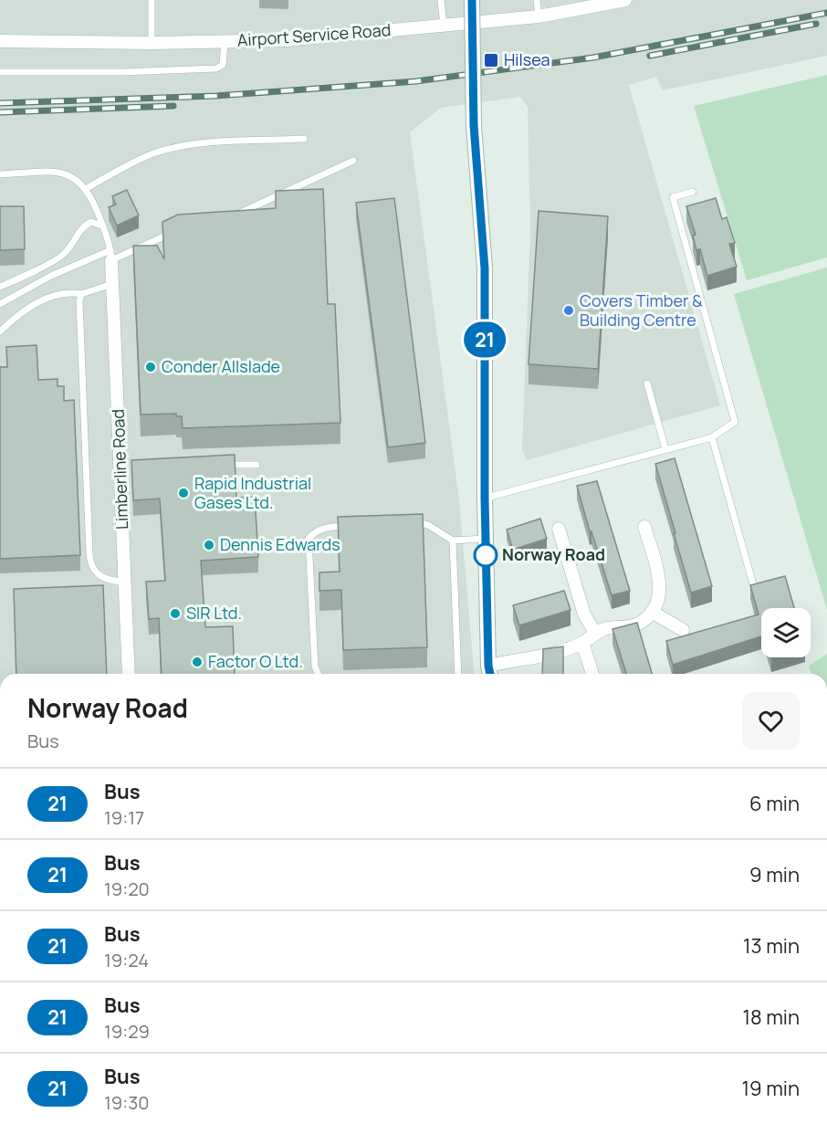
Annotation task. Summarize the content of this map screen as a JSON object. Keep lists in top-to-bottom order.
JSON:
{
  "streets": {
    "street": ["Airport Service Road", "Limberline Road"]
  },
  "places": {
    "transit": ["Hilsea"],
    "other": [
      "Covers Timber & Building Centre",
      "Conder Allslade",
      "Rapid Industrial Gases Ltd.",
      "Dennis Edwards",
      "Norway Road",
      "SIR Ltd.",
      "Factor O Ltd."
    ]
  },
  "lines": ["bus line 21"],
  "page": {
    "on_map": "21",
    "heading": ["Norway Road", "Bus"],
    "list": [
      {
        "mark": "21",
        "name": "Bus",
        "note": "19:17",
        "value": "6 min"
      },
      {
        "mark": "21",
        "name": "Bus",
        "note": "19:20",
        "value": "9 min"
      },
      {
        "mark": "21",
        "name": "Bus",
        "note": "19:24",
        "value": "13 min"
      },
      {
        "mark": "21",
        "name": "Bus",
        "note": "19:29",
        "value": "18 min"
      },
      {
        "mark": "21",
        "name": "Bus",
        "note": "19:30",
        "value": "19 min"
      }
    ]
  }
}
